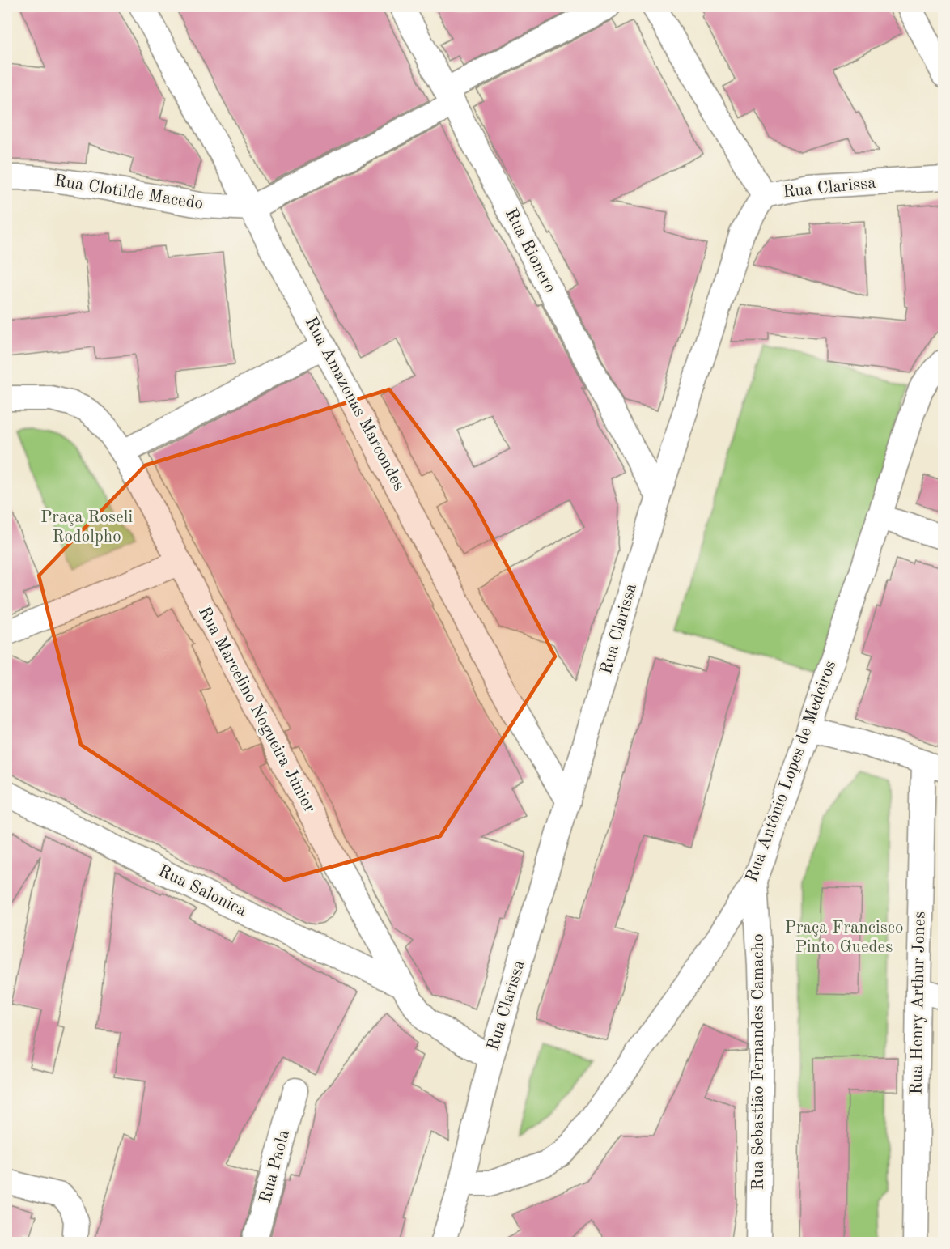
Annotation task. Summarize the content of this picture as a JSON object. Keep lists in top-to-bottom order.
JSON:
{
  "streets": {
    "street": [
      "Rua Clarissa",
      "Rua Clotilde Macedo",
      "Rua Rionero",
      "Rua Amazonas Marcondes",
      "Rua Marcelino Nogueira Júnior",
      "Rua Antônio Lopes de Medeiros",
      "Rua Salonica",
      "Rua Henry Arthur Jones",
      "Rua Sebastião Fernandes Camacho",
      "Rua Paola"
    ]
  },
  "crossings": [
    ["Rua Clarissa", "Rua Rionero"],
    ["Rua Clarissa", "Rua Amazonas Marcondes"],
    ["Rua Clarissa", "Rua Marcelino Nogueira Júnior"],
    ["Rua Clarissa", "Rua Antônio Lopes de Medeiros"],
    ["Rua Clotilde Macedo", "Rua Amazonas Marcondes"],
    ["Rua Marcelino Nogueira Júnior", "Rua Salonica"],
    ["Rua Antônio Lopes de Medeiros", "Rua Sebastião Fernandes Camacho"]
  ],
  "parks": ["Praça Roseli Rodolpho", "Praça Francisco Pinto Guedes"]
}
